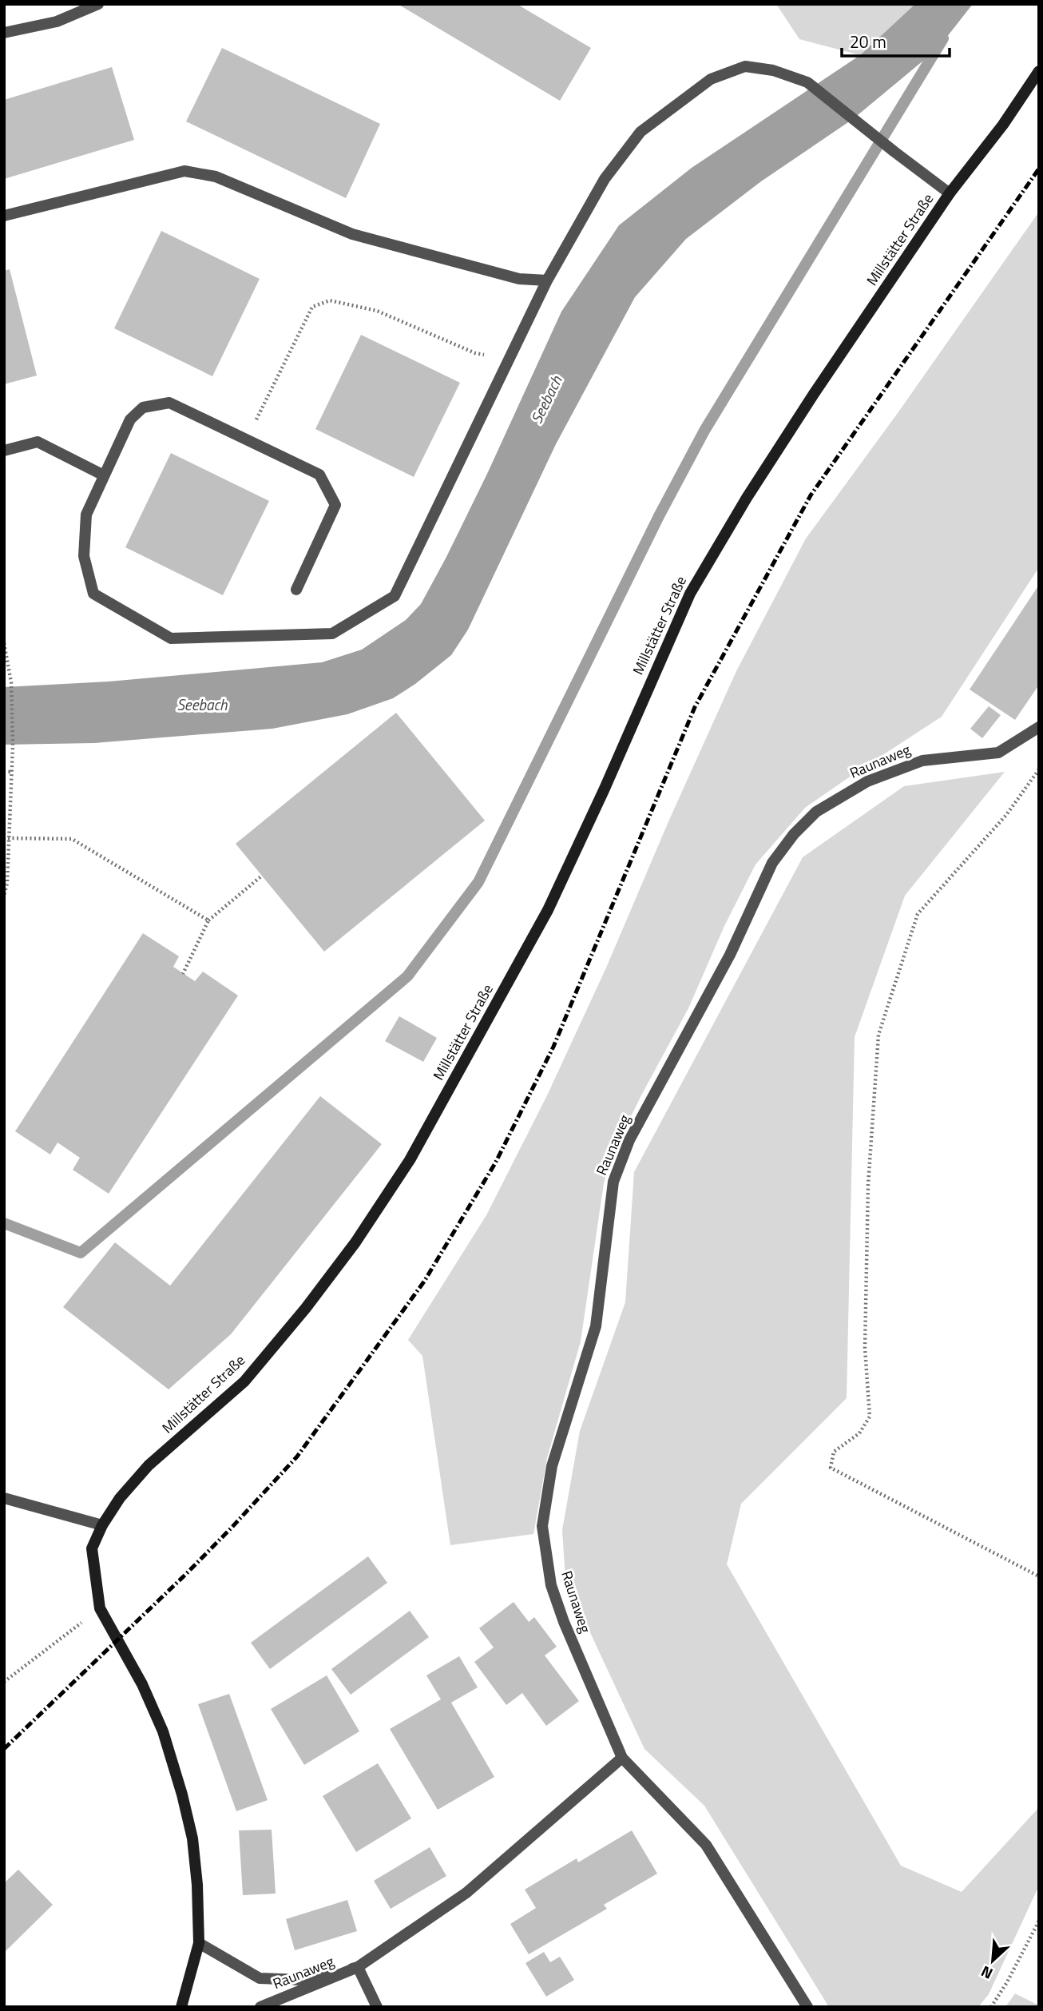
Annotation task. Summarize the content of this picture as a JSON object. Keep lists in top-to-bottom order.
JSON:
{
  "streets": {
    "street": ["Millstätter Straße", "Raunaweg"]
  },
  "crossings": [
    ["Millstätter Straße", "Raunaweg"]
  ],
  "water": ["Seebach"],
  "scale_bar": "20 m",
  "north": "bottom left"
}
